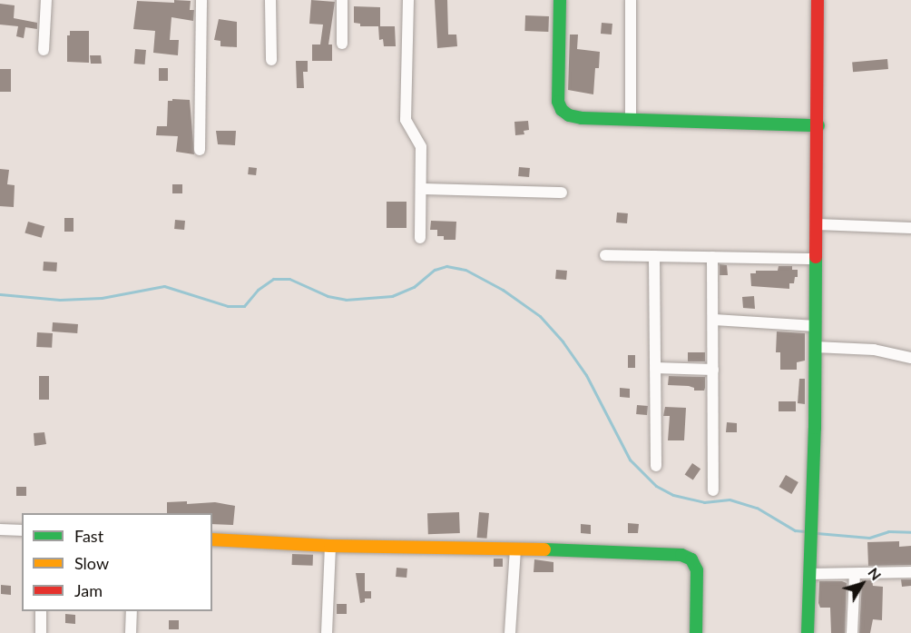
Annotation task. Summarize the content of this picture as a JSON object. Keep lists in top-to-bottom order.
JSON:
{
  "legend": ["Fast", "Slow", "Jam"],
  "north": "top right"
}
